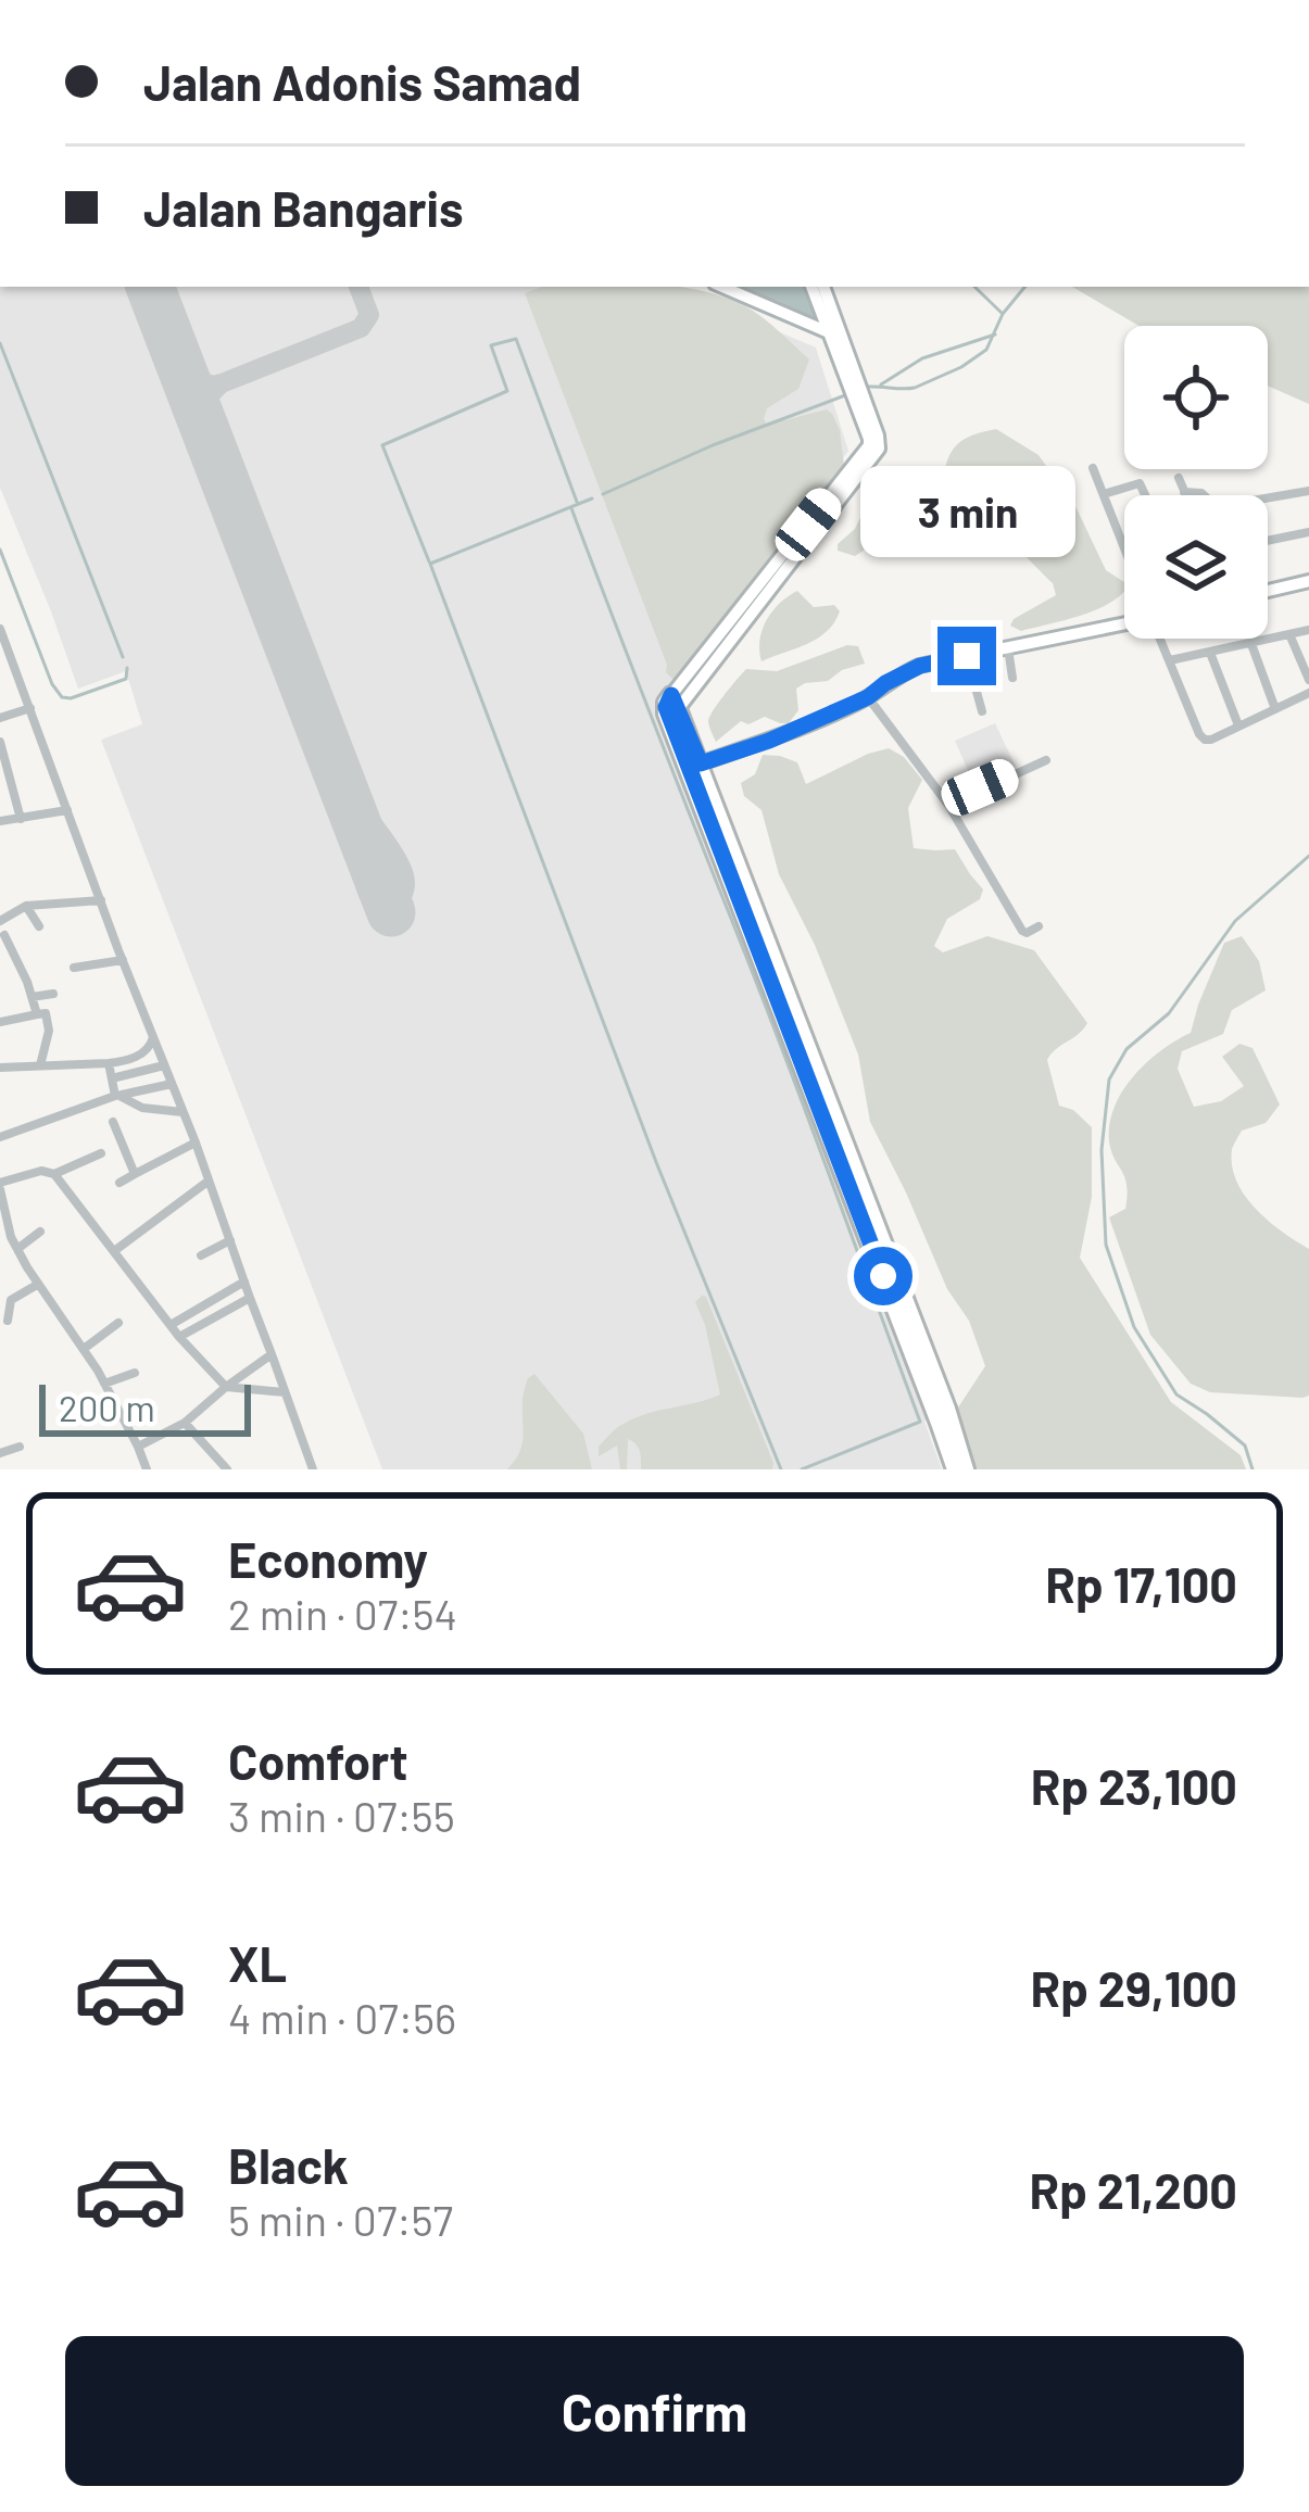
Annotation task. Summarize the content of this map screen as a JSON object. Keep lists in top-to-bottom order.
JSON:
{
  "scale_bar": "200 m",
  "page": {
    "banner": ["Jalan Adonis Samad", "Jalan Bangaris"],
    "bubble": "3 min",
    "scale": "200 m",
    "list": [
      {
        "name": "Economy",
        "note": "2 min · 07:54",
        "value": "Rp 17,100"
      },
      {
        "name": "Comfort",
        "note": "3 min · 07:55",
        "value": "Rp 23,100"
      },
      {
        "name": "XL",
        "note": "4 min · 07:56",
        "value": "Rp 29,100"
      },
      {
        "name": "Black",
        "note": "5 min · 07:57",
        "value": "Rp 21,200"
      }
    ],
    "buttons": "Confirm"
  }
}
